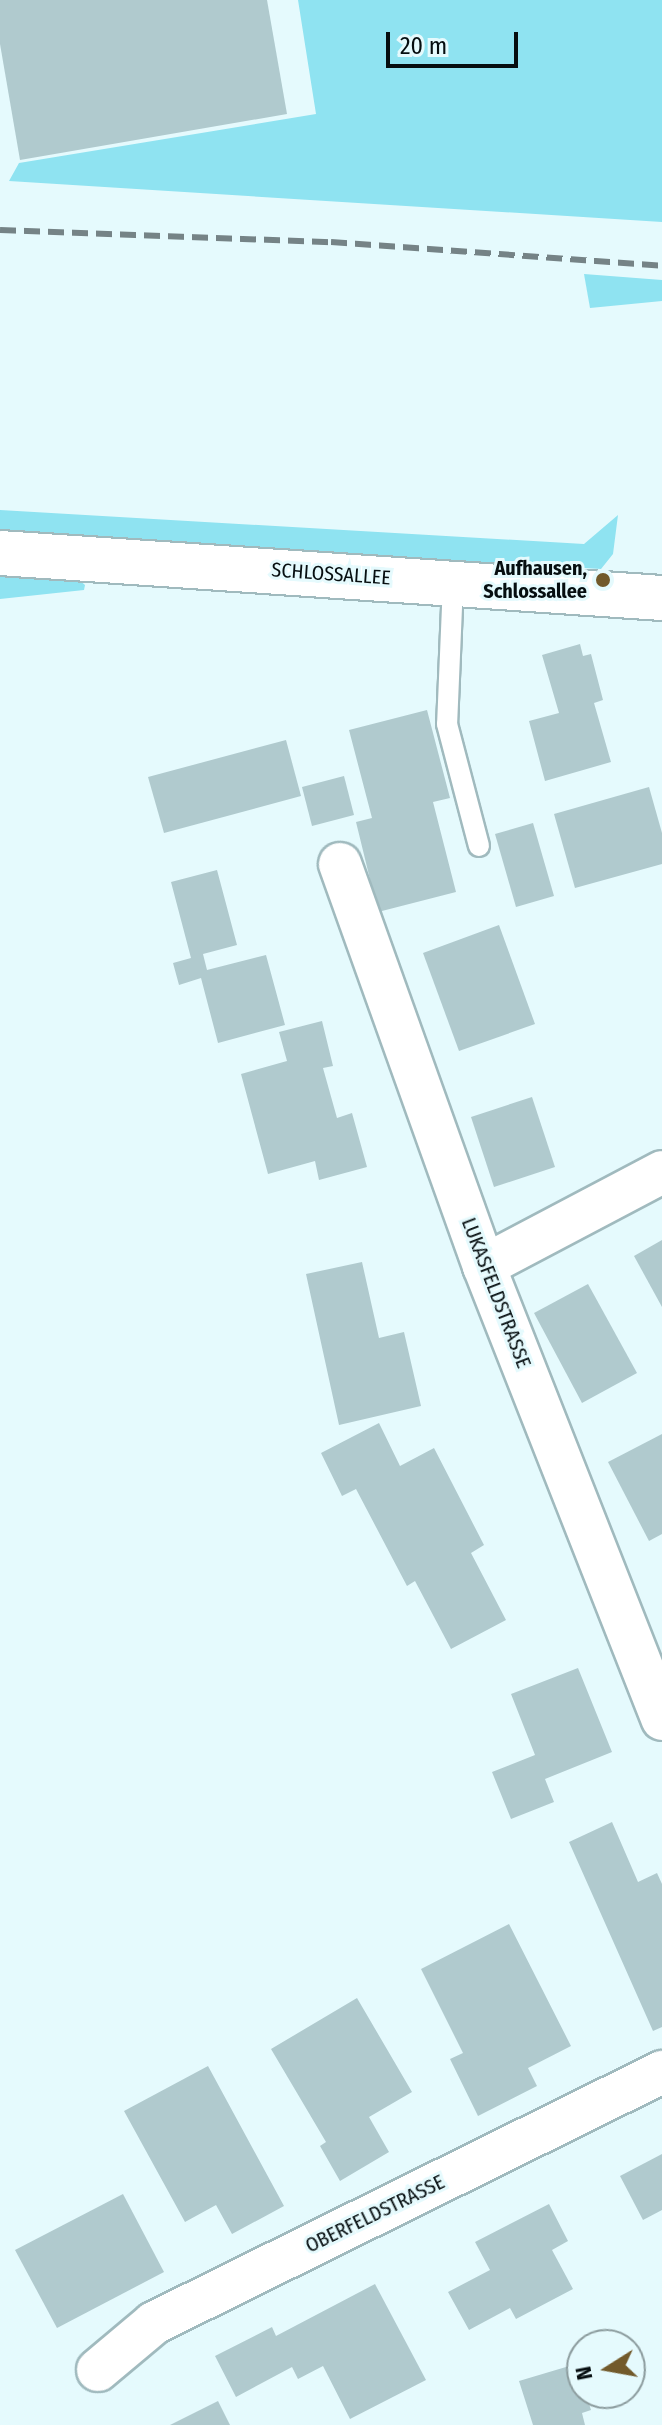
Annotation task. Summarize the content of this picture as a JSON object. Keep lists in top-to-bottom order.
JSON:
{
  "streets": {
    "main road": ["SCHLOSSALLEE"],
    "street": ["LUKASFELDSTRASSE", "OBERFELDSTRASSE"]
  },
  "places": ["Aufhausen, Schlossallee"],
  "scale_bar": "20 m",
  "north": "left"
}
